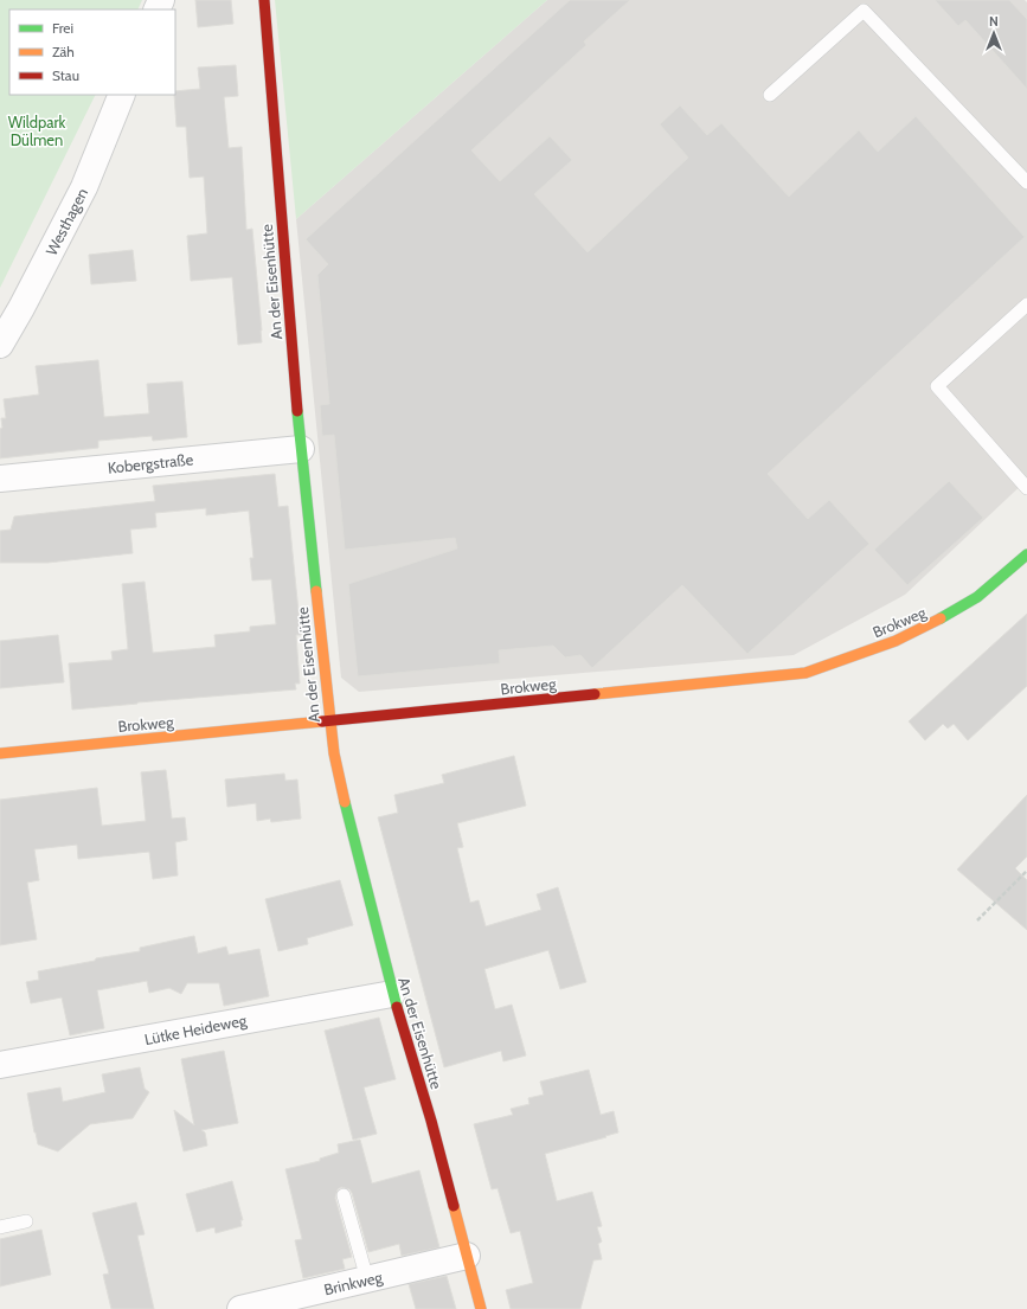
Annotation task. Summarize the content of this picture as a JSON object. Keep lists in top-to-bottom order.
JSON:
{
  "streets": {
    "street": [
      "Westhagen",
      "An der Eisenhütte",
      "Kobergstraße",
      "Brokweg",
      "Lütke Heideweg",
      "Brinkweg"
    ]
  },
  "crossings": [
    ["An der Eisenhütte", "Kobergstraße"],
    ["An der Eisenhütte", "Brokweg"],
    ["An der Eisenhütte", "Lütke Heideweg"],
    ["An der Eisenhütte", "Brinkweg"]
  ],
  "parks": ["Wildpark Dülmen"],
  "legend": ["Frei", "Zäh", "Stau"],
  "north": "top"
}
